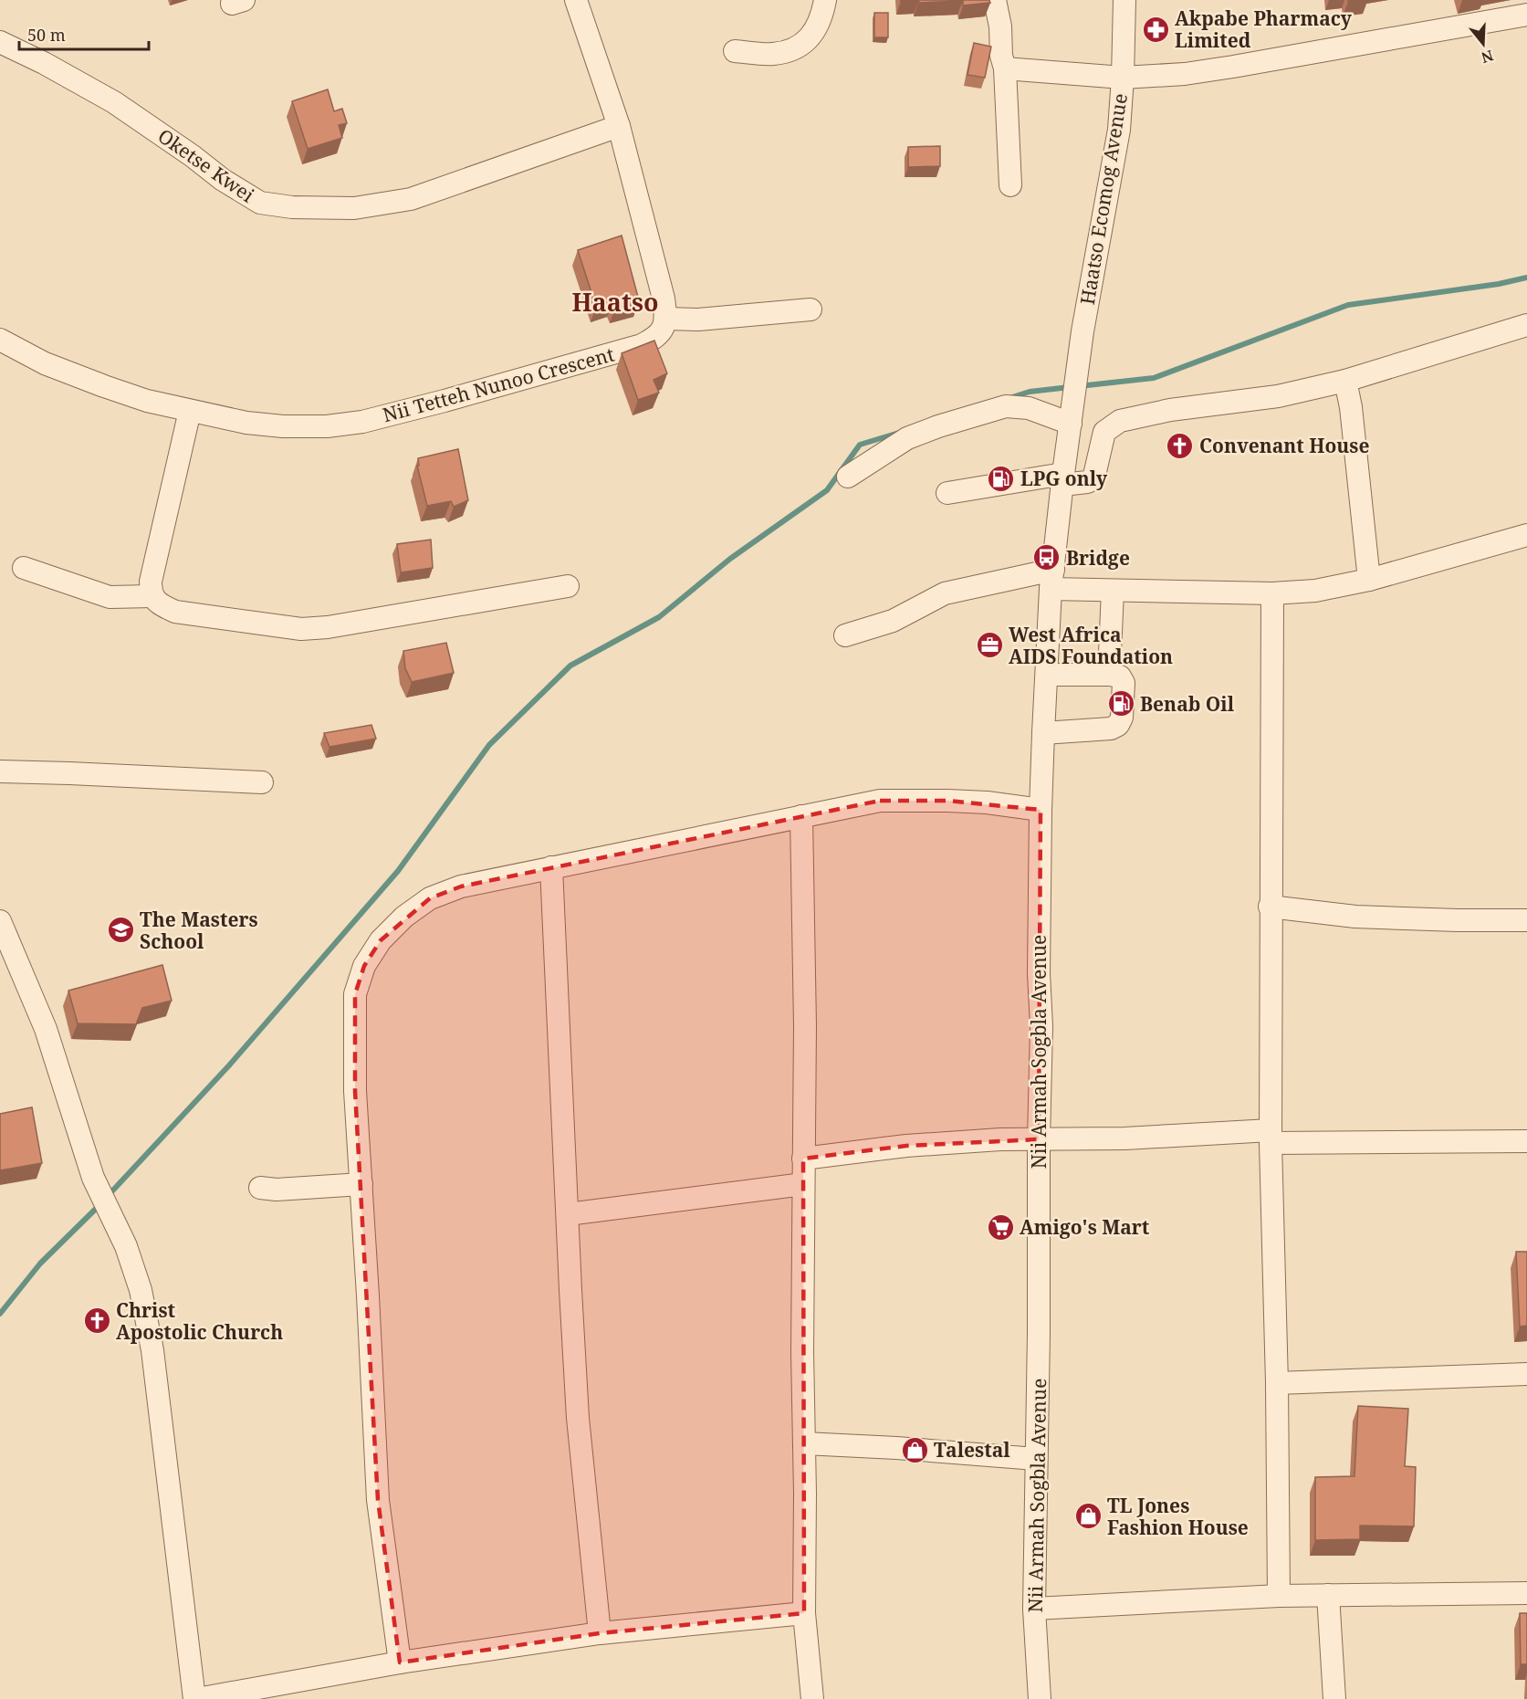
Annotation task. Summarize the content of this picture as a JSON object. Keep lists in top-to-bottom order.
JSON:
{
  "streets": {
    "street": [
      "Oketse Kwei",
      "Haatso Ecomog Avenue",
      "Nii Tetteh Nunoo Crescent",
      "Nii Armah Sogbla Avenue"
    ]
  },
  "crossings": [
    ["Haatso Ecomog Avenue", "Nii Armah Sogbla Avenue"]
  ],
  "districts": ["Haatso"],
  "places": {
    "pharmacy": ["Akpabe Pharmacy Limited"],
    "church": ["Convenant House", "Christ Apostolic Church"],
    "fuel station": ["LPG only", "Benab Oil"],
    "bus stop": ["Bridge"],
    "office": ["West Africa AIDS Foundation"],
    "school or university": ["The Masters School"],
    "supermarket": ["Amigo's Mart"],
    "shop": ["Talestal", "TL Jones Fashion House"]
  },
  "scale_bar": "50 m",
  "north": "bottom"
}
